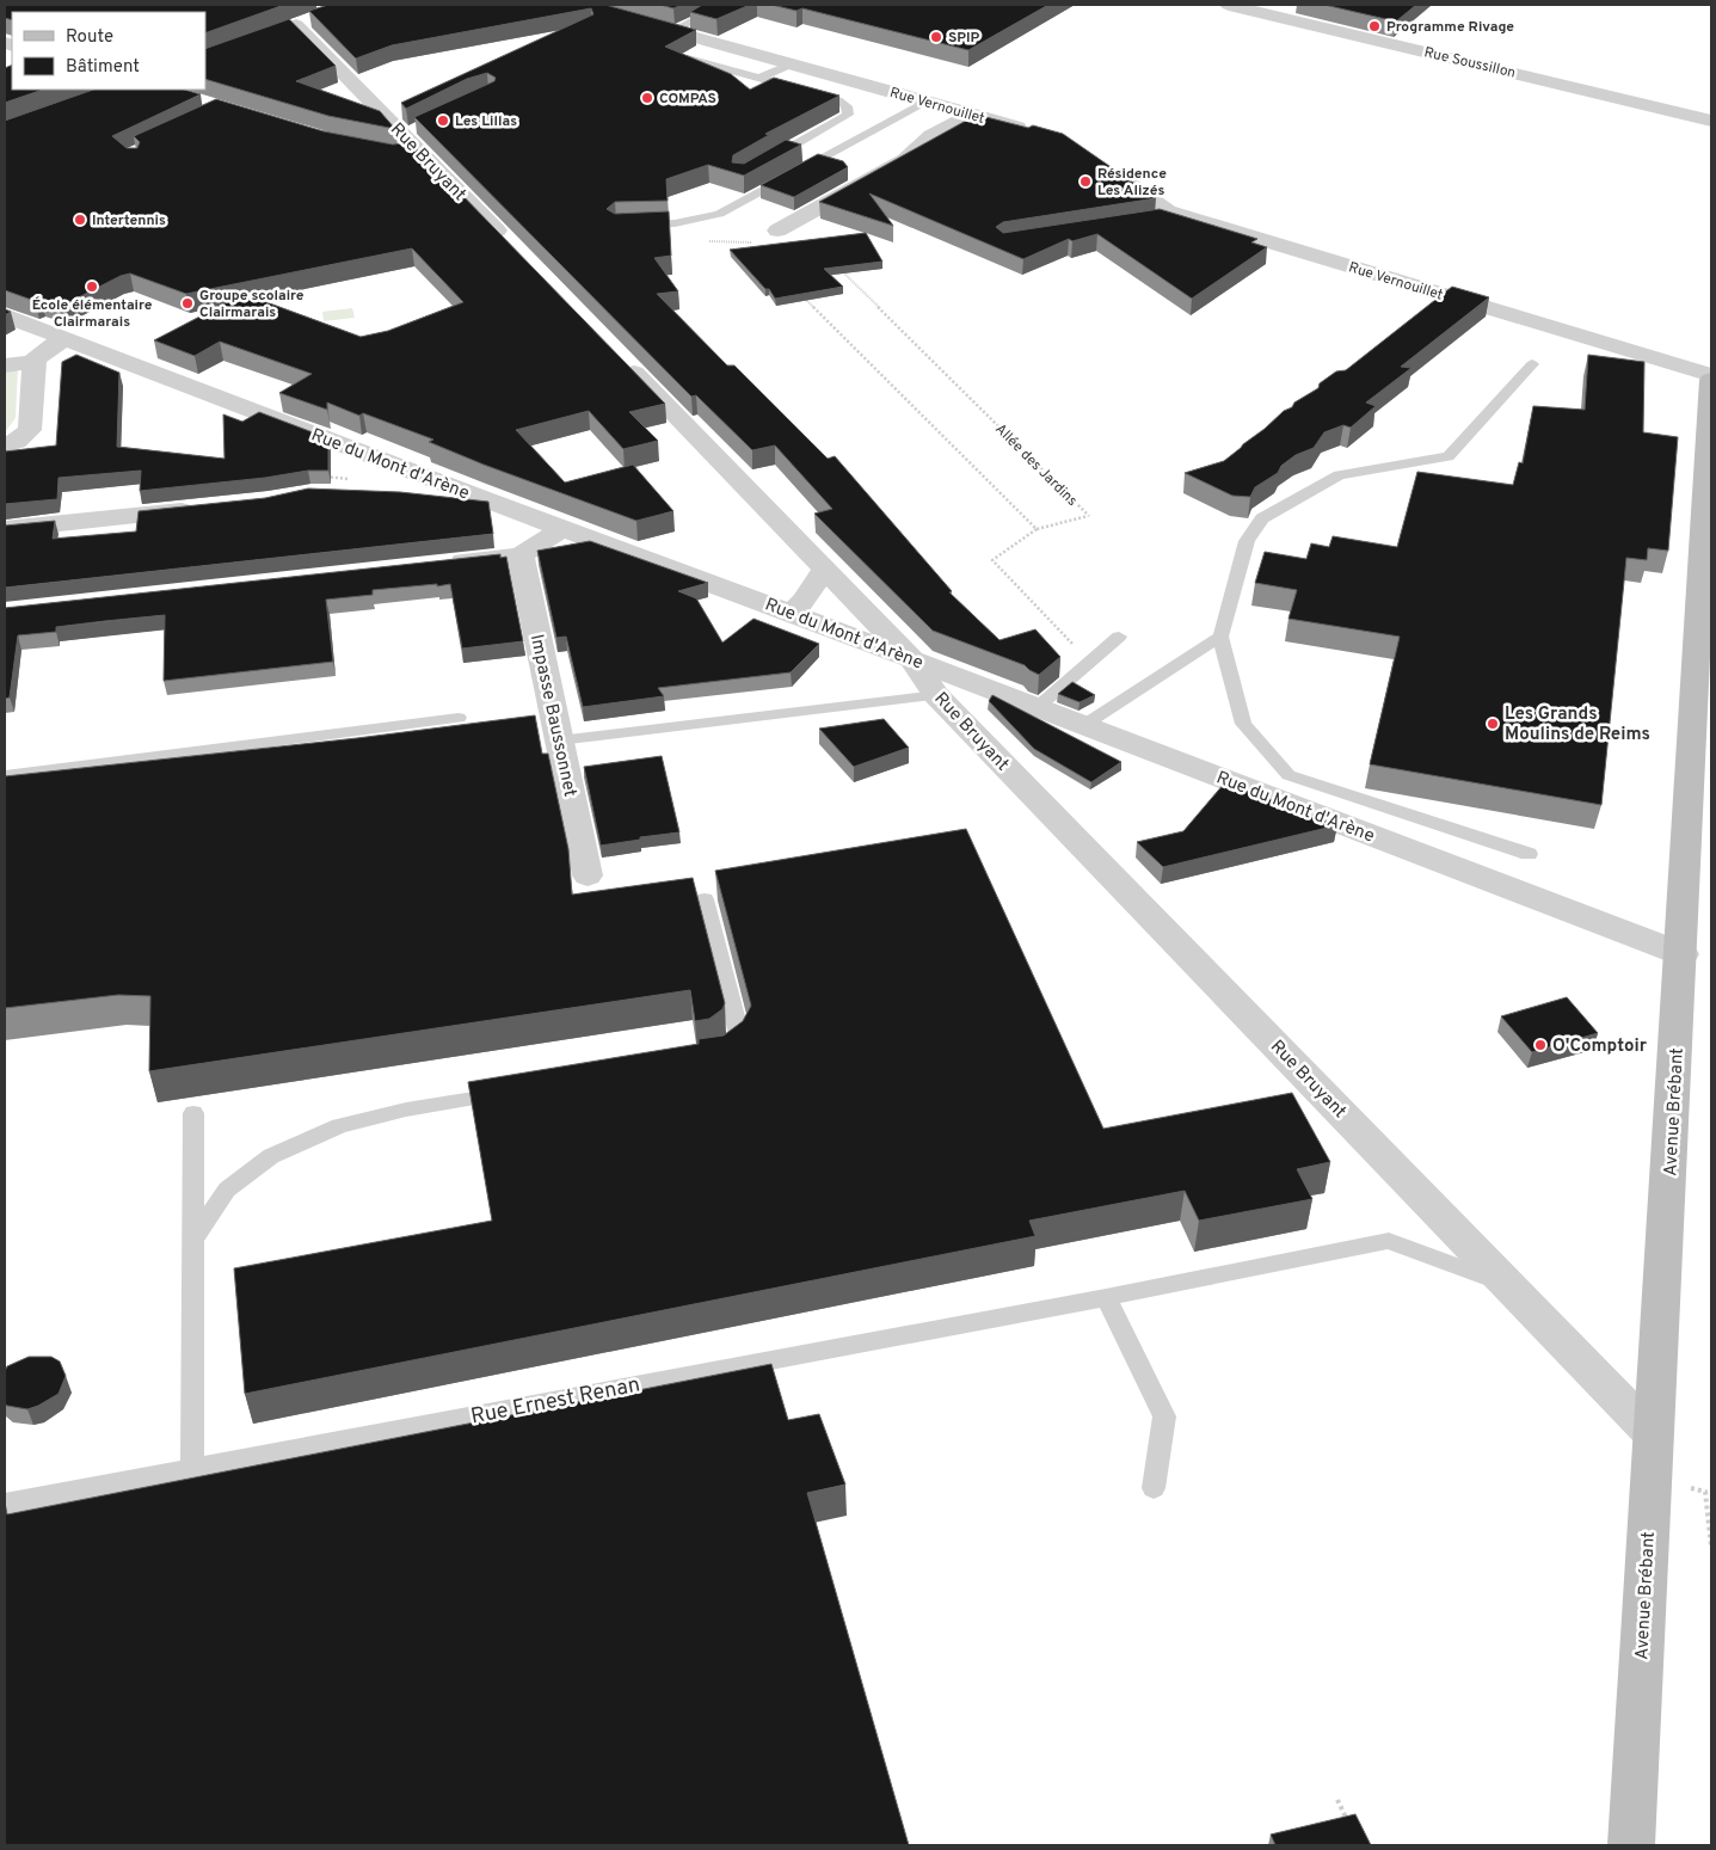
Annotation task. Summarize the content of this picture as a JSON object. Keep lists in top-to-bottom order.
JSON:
{
  "streets": {
    "main road": ["Avenue Brébant"],
    "street": [
      "Rue Soussillon",
      "Rue Vernouillet",
      "Rue Bruyant",
      "Rue du Mont d'Arène",
      "Impasse Baussonnet"
    ],
    "lane": ["Rue Ernest Renan"],
    "path": ["Allée des Jardins"]
  },
  "crossings": [
    ["Rue Vernouillet", "Avenue Brébant"],
    ["Rue Bruyant", "Rue du Mont d'Arène"],
    ["Rue Bruyant", "Avenue Brébant"],
    ["Rue du Mont d'Arène", "Avenue Brébant"]
  ],
  "places": [
    "Programme Rivage",
    "SPIP",
    "COMPAS",
    "Les Lillas",
    "Résidence Les Alizés",
    "Intertennis",
    "École élémentaire Clairmarais",
    "Groupe scolaire Clairmarais",
    "Les Grands Moulins de Reims",
    "O'Comptoir"
  ],
  "legend": ["Route", "Bâtiment"]
}
